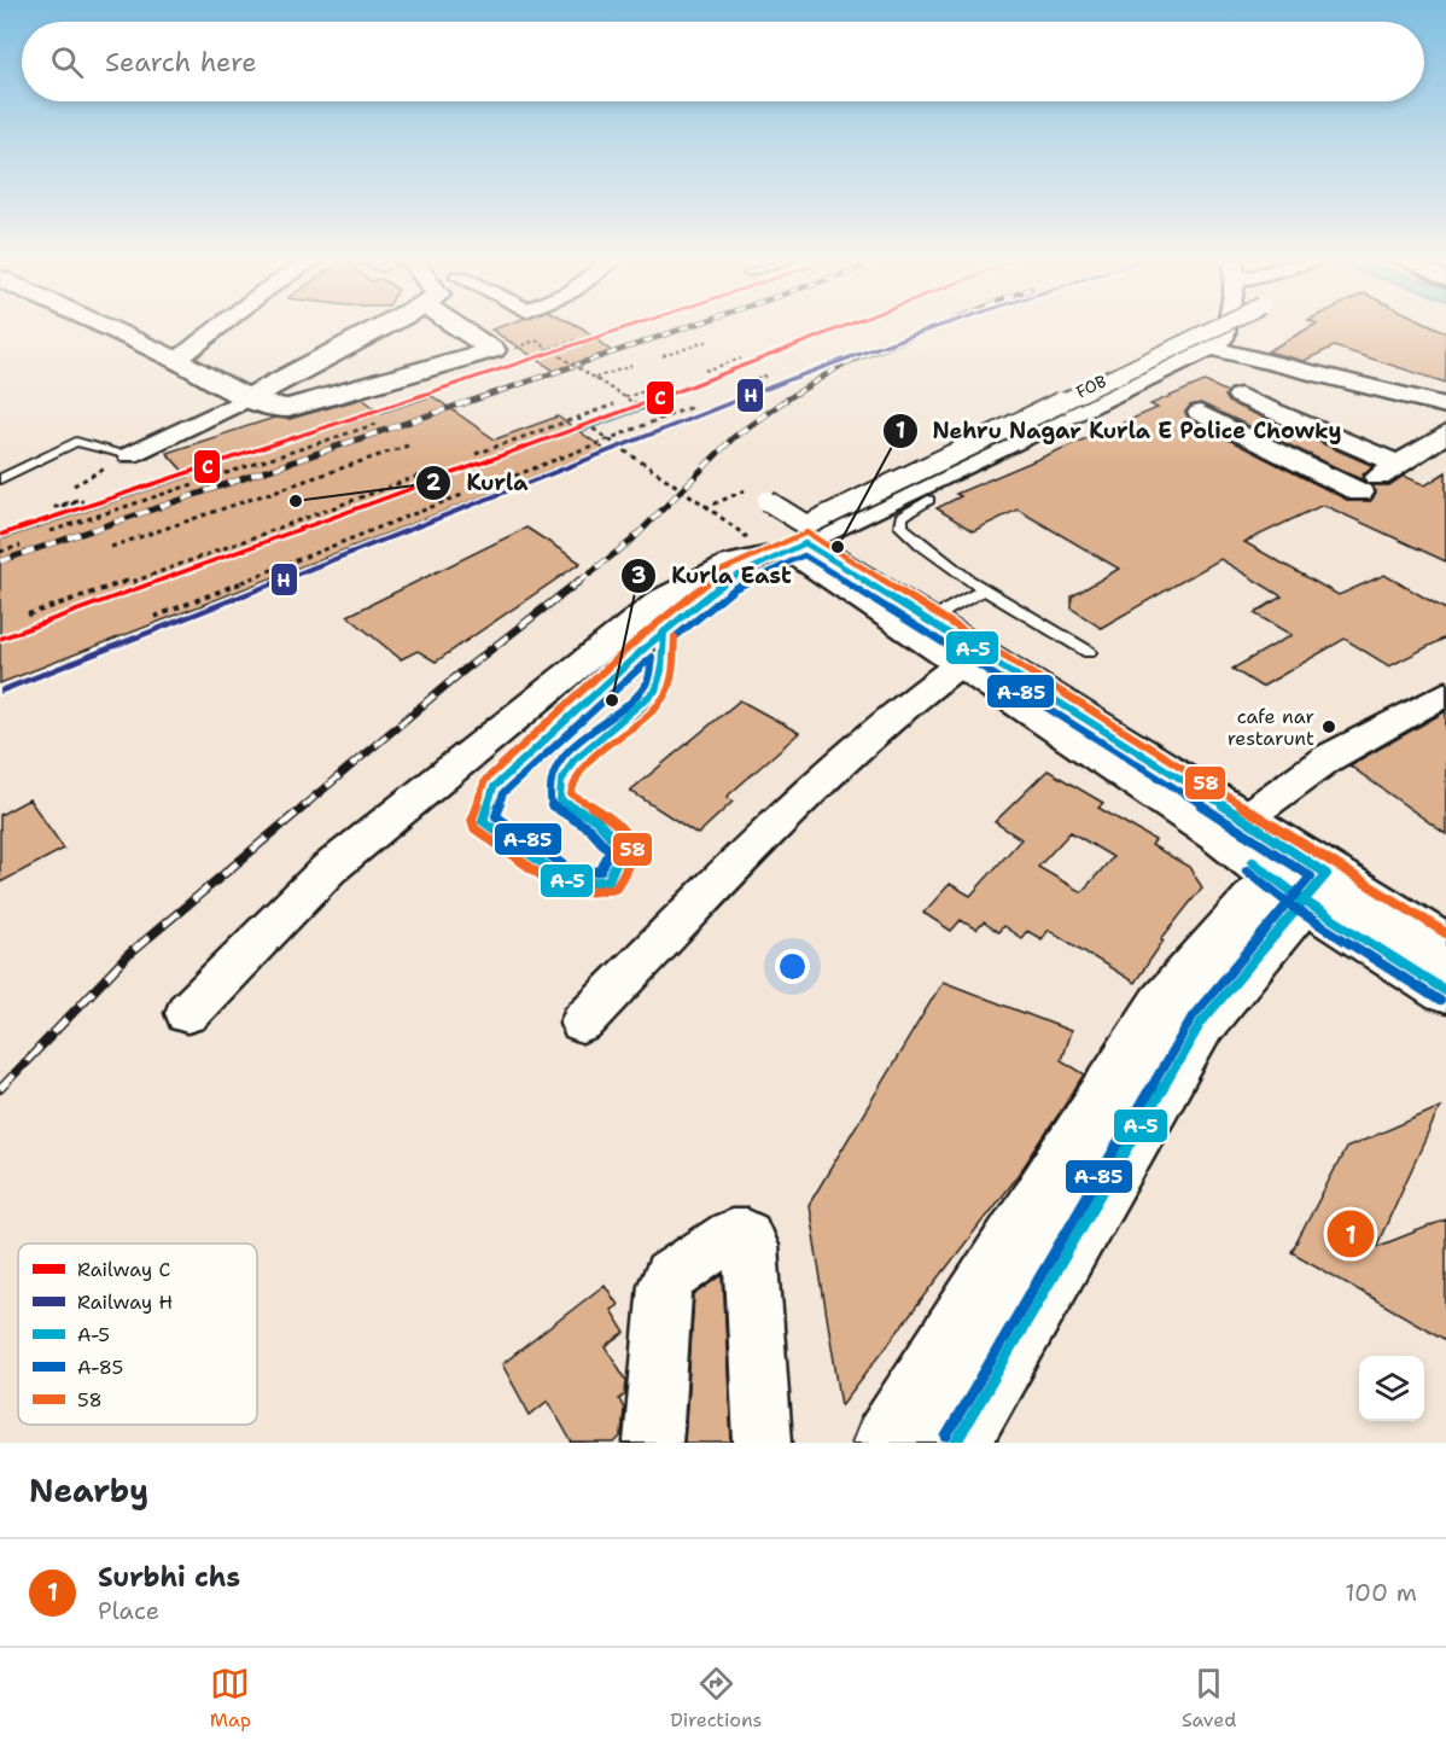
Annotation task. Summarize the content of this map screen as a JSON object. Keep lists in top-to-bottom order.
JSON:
{
  "streets": {
    "street": ["FOB"]
  },
  "places": [
    "Kurla",
    "Nehru Nagar Kurla E Police Chowky",
    "Kurla East",
    "cafe nar restarunt"
  ],
  "lines": [
    "rail line C",
    "rail line H",
    "transit line 58",
    "transit line A-5",
    "transit line A-85"
  ],
  "legend": [
    "Railway C",
    "Railway H",
    "A-5",
    "A-85",
    "58"
  ],
  "page": {
    "search": "Search here",
    "pins": "1",
    "heading": "Nearby",
    "list": [
      {
        "mark": "1",
        "name": "Surbhi chs",
        "note": "Place",
        "value": "100 m"
      }
    ],
    "nav": ["Map", "Directions", "Saved"]
  }
}
